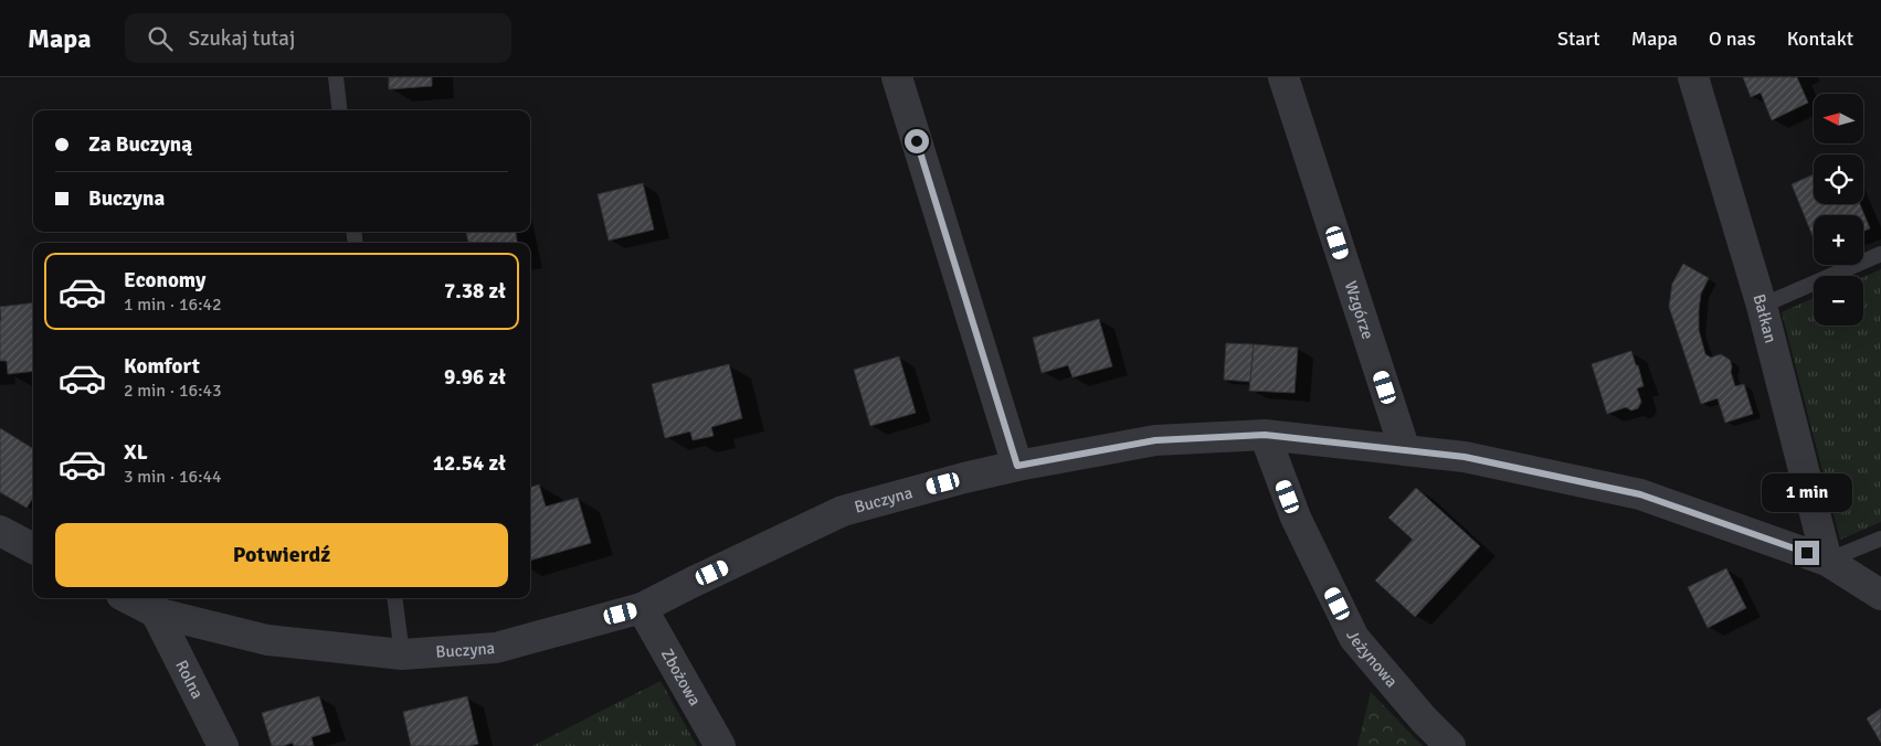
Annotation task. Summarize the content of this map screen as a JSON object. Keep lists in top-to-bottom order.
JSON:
{
  "streets": {
    "street": [
      "Wzgórze",
      "Bałkan",
      "Buczyna",
      "Jeżynowa",
      "Zbożowa",
      "Rolna"
    ]
  },
  "crossings": [
    ["Wzgórze", "Buczyna"],
    ["Bałkan", "Buczyna"],
    ["Buczyna", "Jeżynowa"],
    ["Buczyna", "Zbożowa"],
    ["Buczyna", "Rolna"]
  ],
  "north": "left",
  "page": {
    "header": "Mapa",
    "search": "Szukaj tutaj",
    "nav": [
      "Start",
      "Mapa",
      "O nas",
      "Kontakt"
    ],
    "map_buttons": ["+", "−"],
    "banner": ["Za Buczyną", "Buczyna"],
    "list": [
      {
        "name": "Economy",
        "note": "1 min · 16:42",
        "value": "7.38 zł"
      },
      {
        "name": "Komfort",
        "note": "2 min · 16:43",
        "value": "9.96 zł"
      },
      {
        "name": "XL",
        "note": "3 min · 16:44",
        "value": "12.54 zł"
      }
    ],
    "bubble": "1 min",
    "buttons": "Potwierdź"
  }
}
